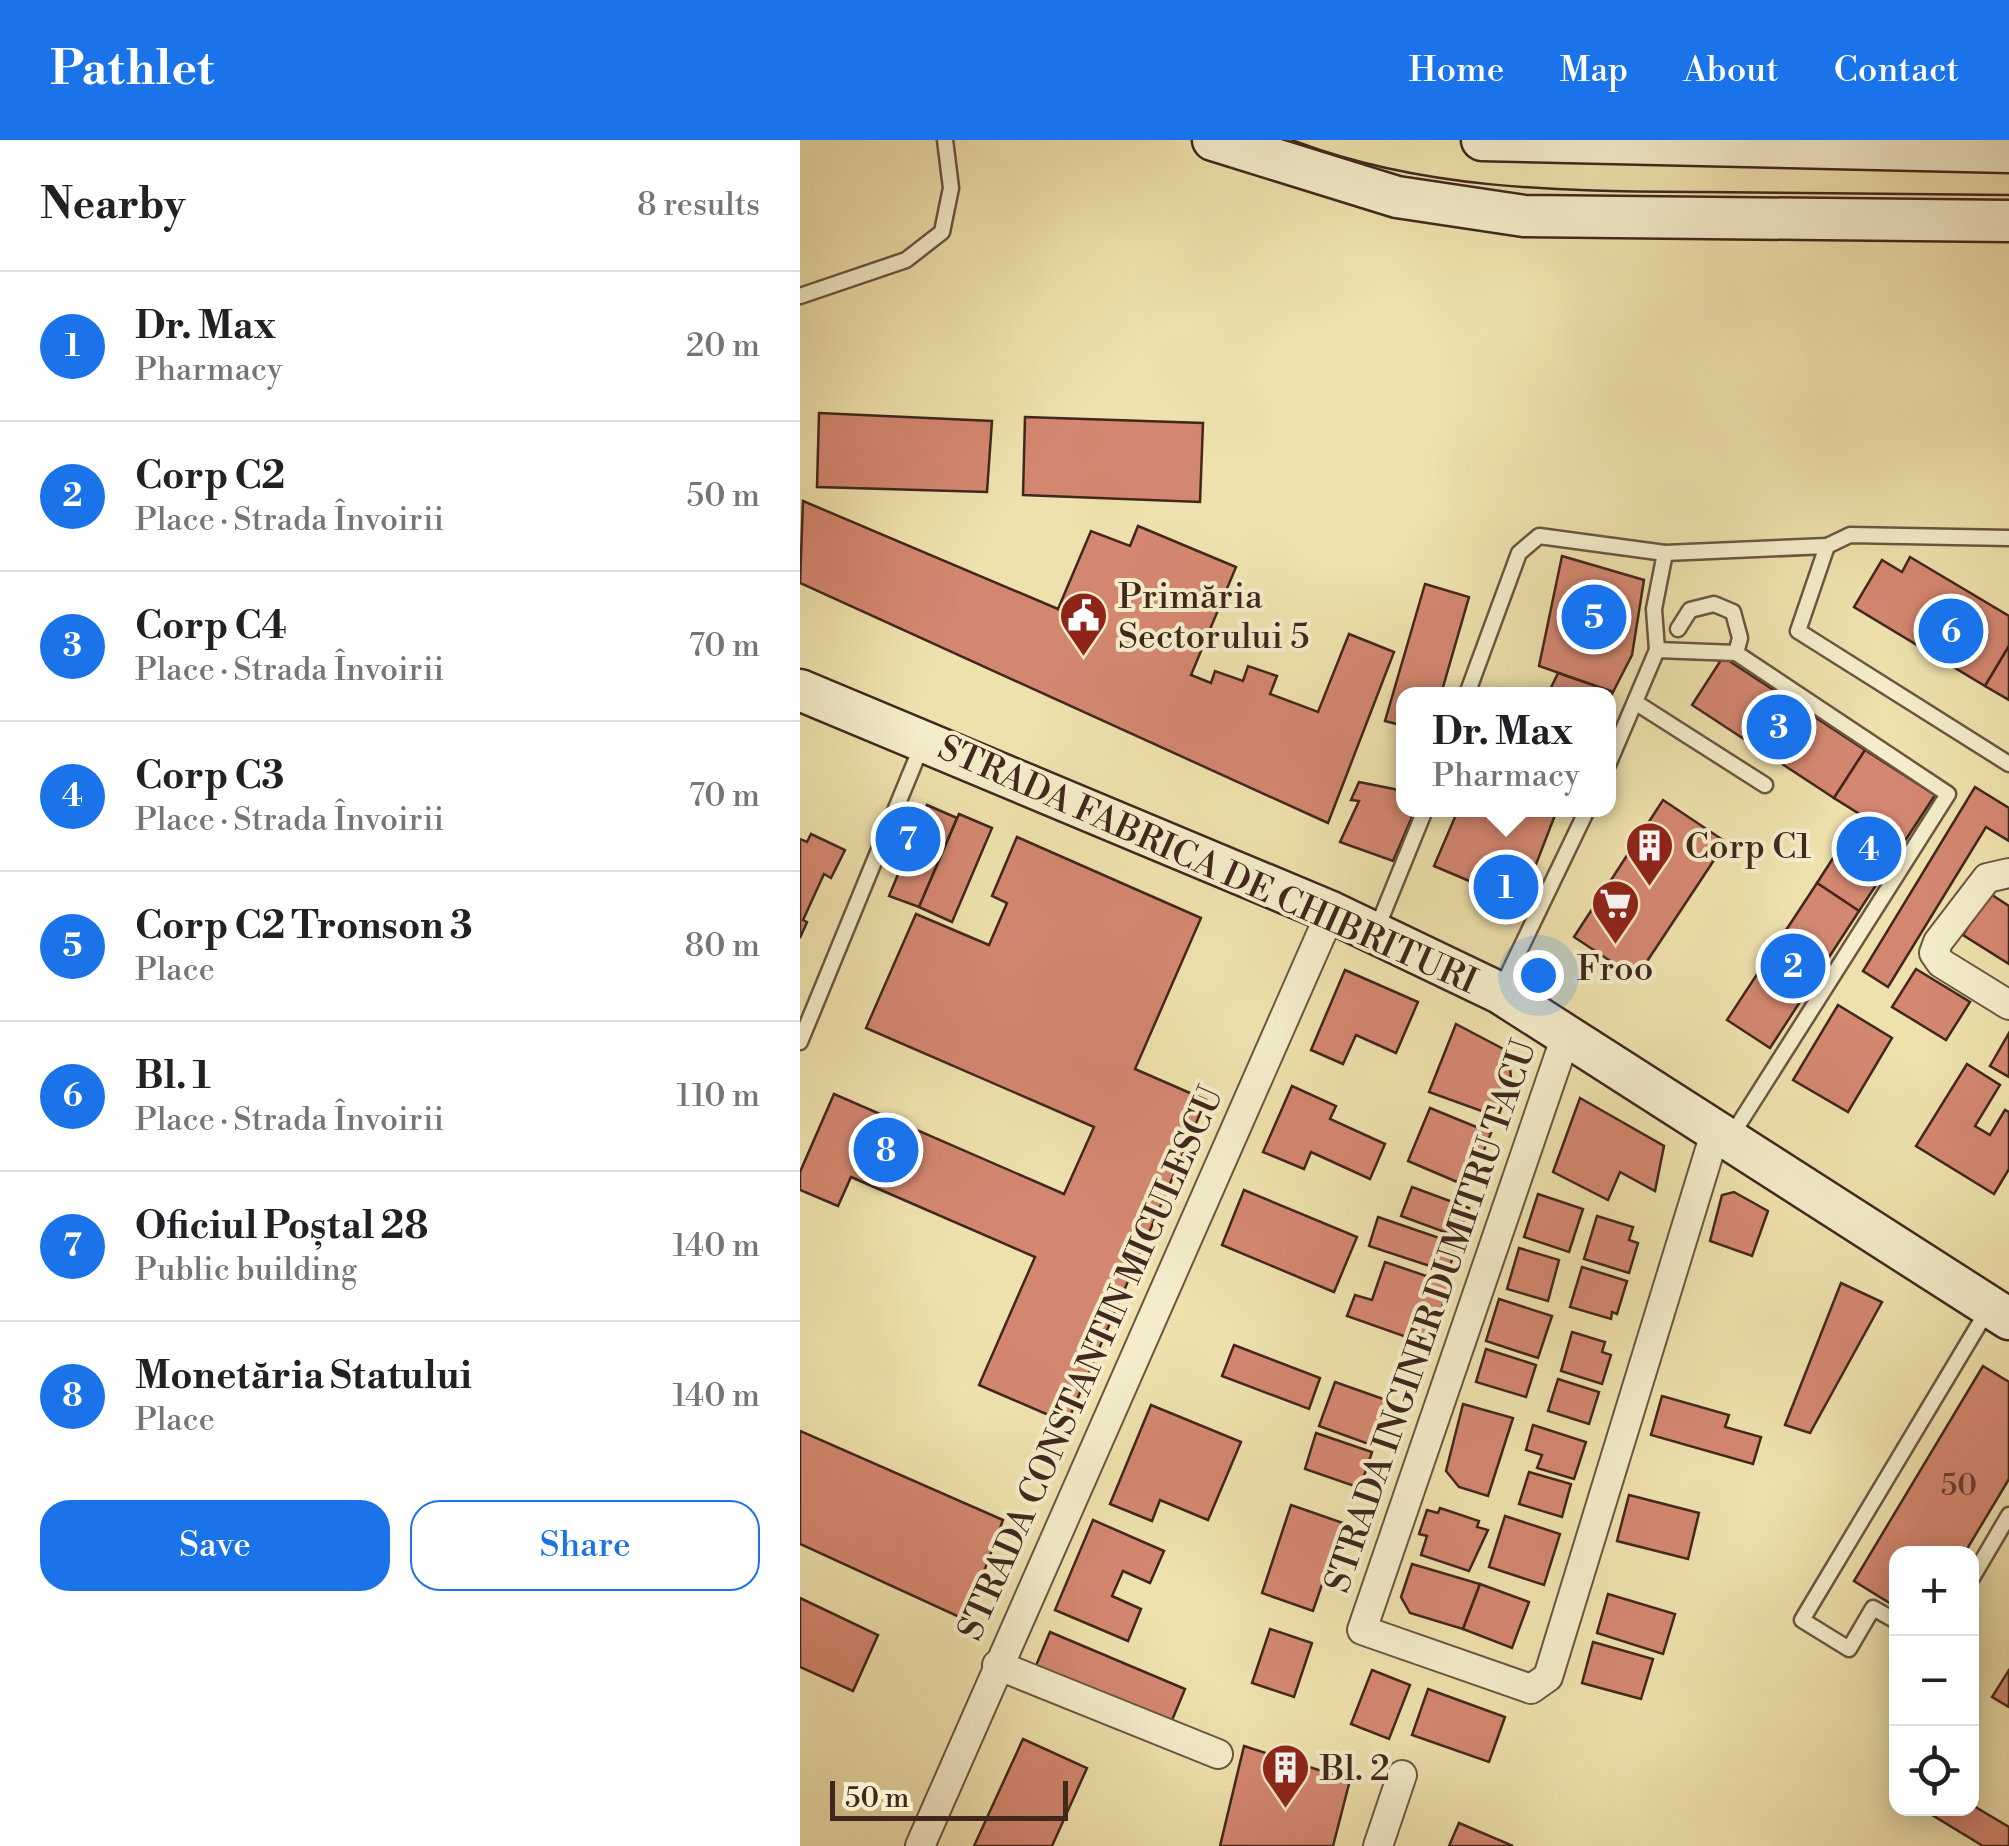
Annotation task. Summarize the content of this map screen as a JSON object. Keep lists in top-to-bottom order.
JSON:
{
  "streets": {
    "street": ["STRADA FABRICA DE CHIBRITURI", "STRADA INGINER DUMITRU TACU", "STRADA CONSTANTIN MICULESCU"]
  },
  "crossings": [
    ["STRADA FABRICA DE CHIBRITURI", "STRADA INGINER DUMITRU TACU"],
    ["STRADA FABRICA DE CHIBRITURI", "STRADA CONSTANTIN MICULESCU"]
  ],
  "places": {
    "public building": ["Primăria Sectorului 5"],
    "building": ["Corp C1", "Bl. 2"],
    "supermarket": ["Froo"]
  },
  "house_numbers": ["50"],
  "scale_bar": "50 m",
  "page": {
    "header": "Pathlet",
    "nav": [
      "Home",
      "Map",
      "About",
      "Contact"
    ],
    "heading": ["Nearby", "8 results"],
    "list": [
      {
        "mark": "1",
        "name": "Dr. Max",
        "note": "Pharmacy",
        "value": "20 m"
      },
      {
        "mark": "2",
        "name": "Corp C2",
        "note": "Place · Strada Învoirii",
        "value": "50 m"
      },
      {
        "mark": "3",
        "name": "Corp C4",
        "note": "Place · Strada Învoirii",
        "value": "70 m"
      },
      {
        "mark": "4",
        "name": "Corp C3",
        "note": "Place · Strada Învoirii",
        "value": "70 m"
      },
      {
        "mark": "5",
        "name": "Corp C2 Tronson 3",
        "note": "Place",
        "value": "80 m"
      },
      {
        "mark": "6",
        "name": "Bl. 1",
        "note": "Place · Strada Învoirii",
        "value": "110 m"
      },
      {
        "mark": "7",
        "name": "Oficiul Poștal 28",
        "note": "Public building",
        "value": "140 m"
      },
      {
        "mark": "8",
        "name": "Monetăria Statului",
        "note": "Place",
        "value": "140 m"
      }
    ],
    "pins": [
      "5",
      "6",
      "3",
      "7",
      "4",
      "1",
      "2",
      "8"
    ],
    "popup": ["Dr. Max", "Pharmacy"],
    "buttons": ["Save", "Share"],
    "map_buttons": ["+", "−"],
    "scale": "50 m"
  }
}
